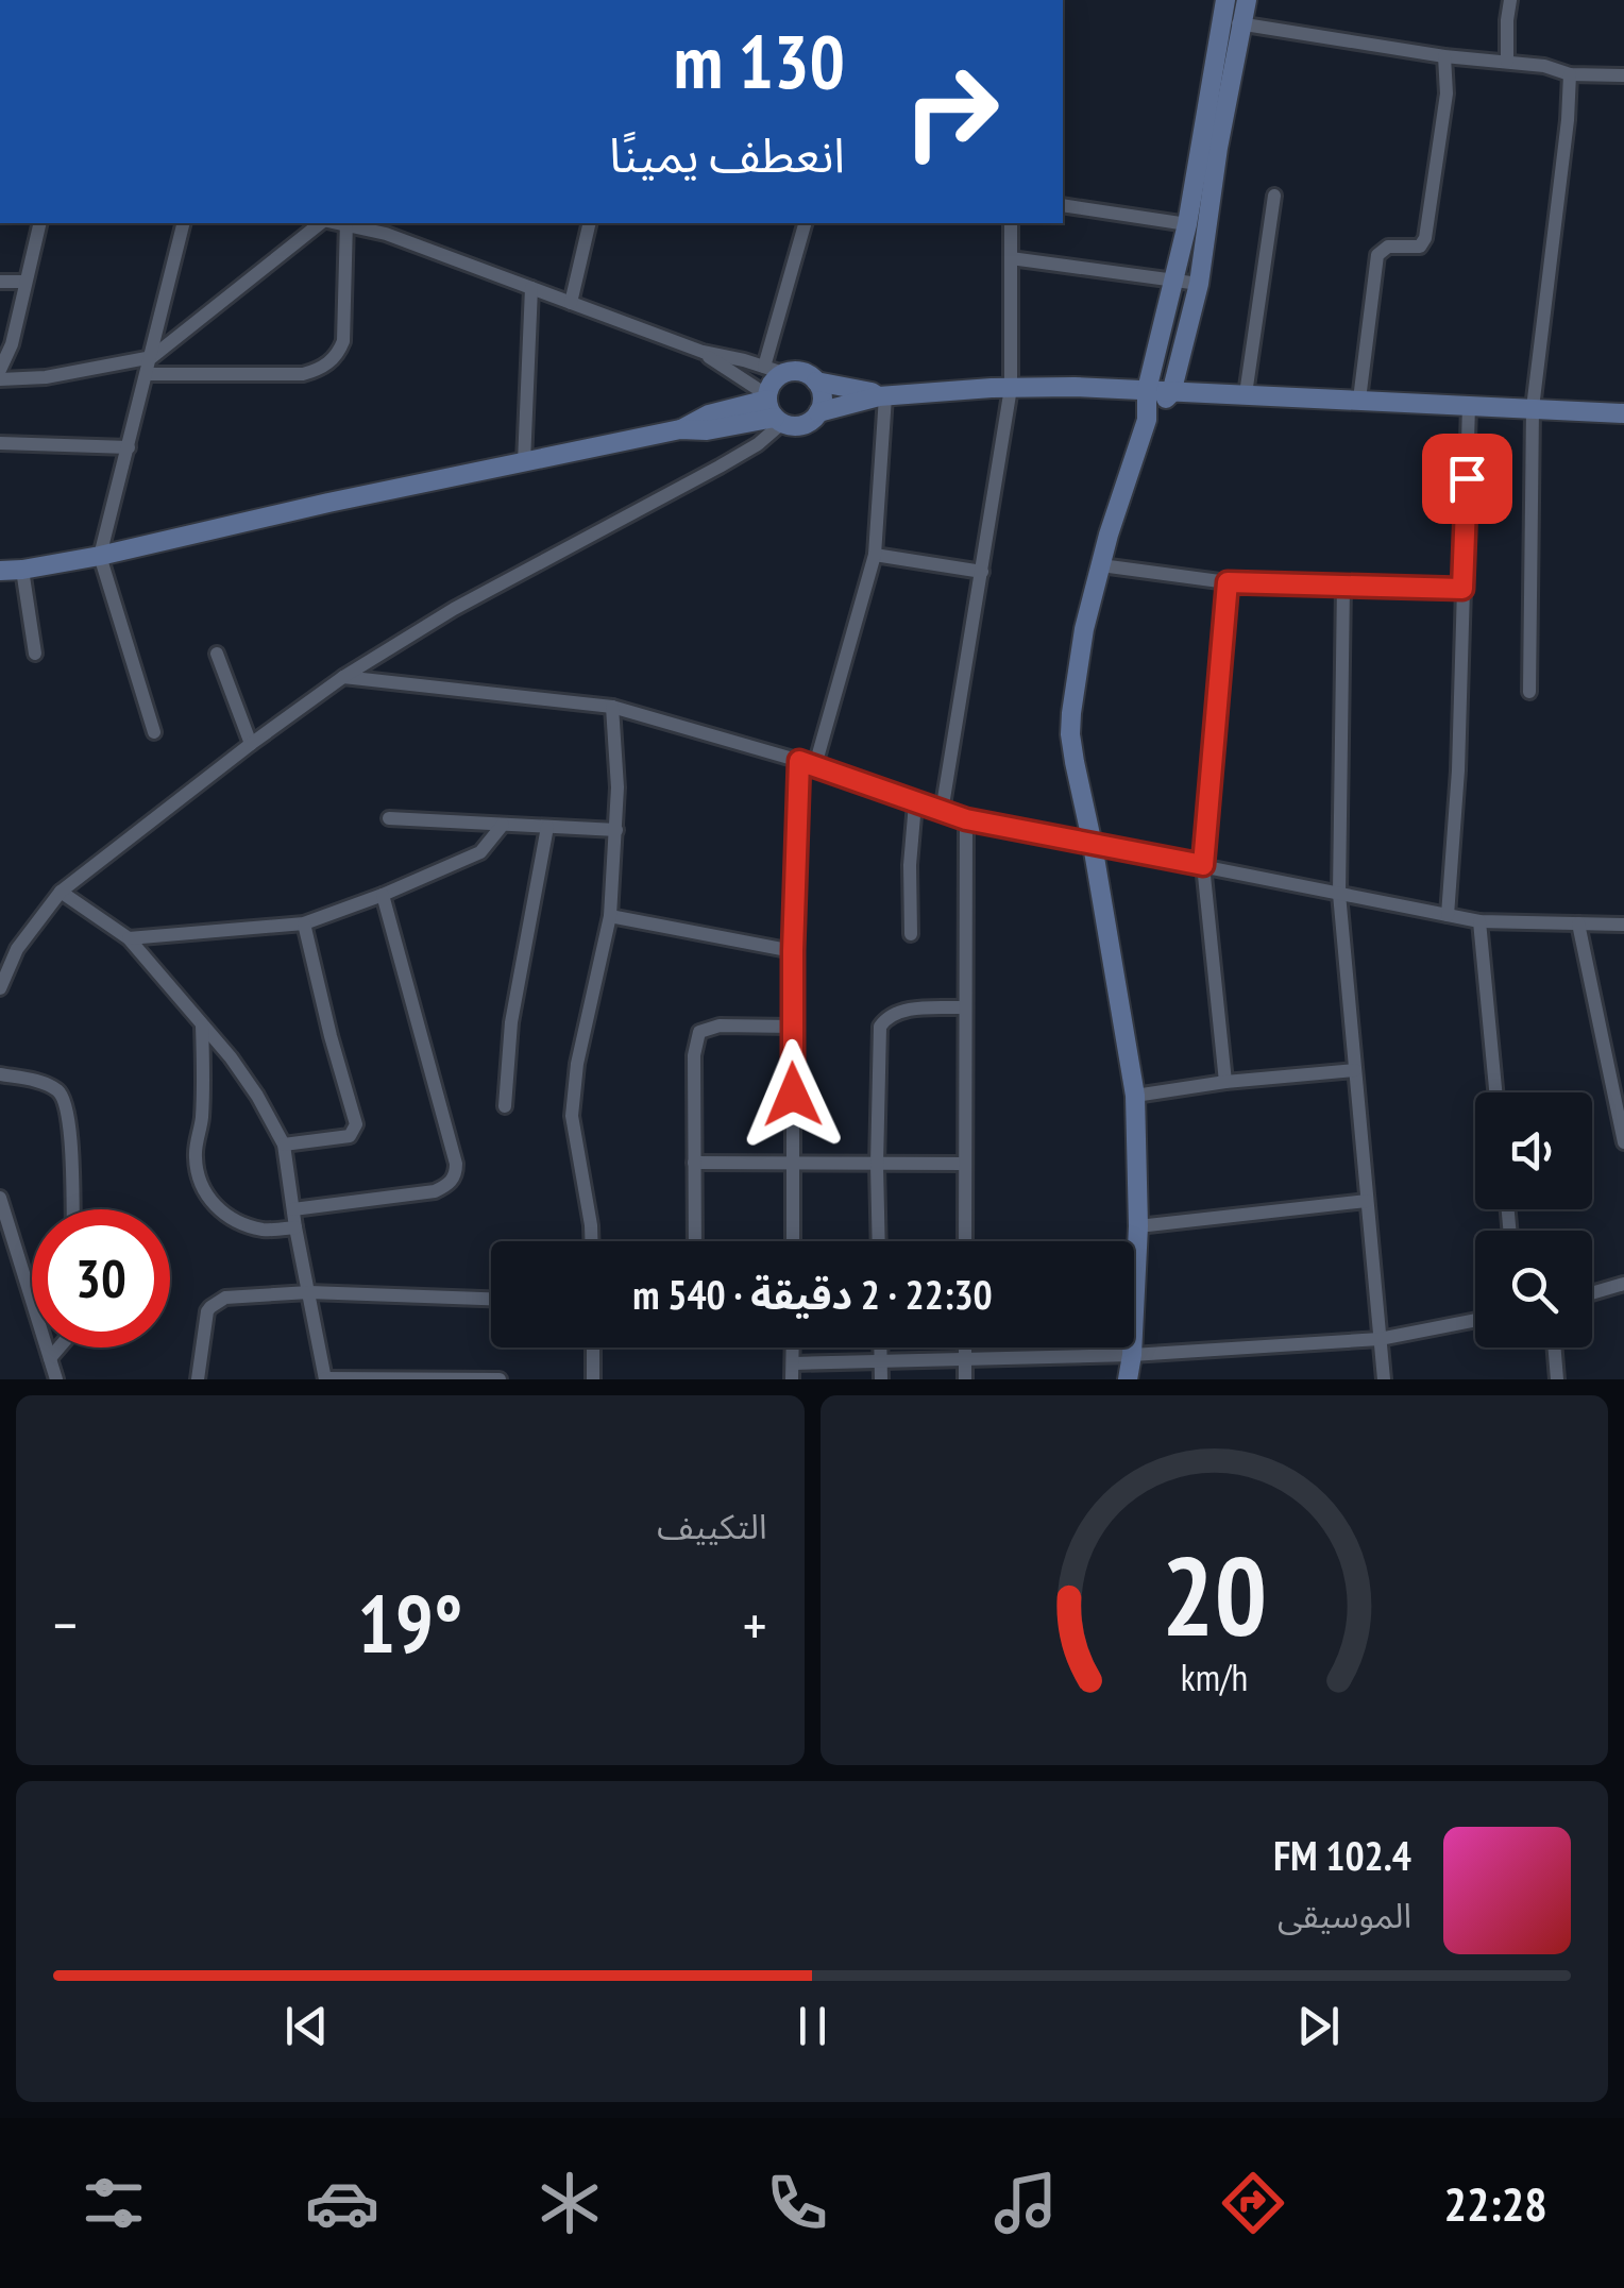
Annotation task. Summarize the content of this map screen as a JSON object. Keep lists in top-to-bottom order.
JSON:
{
  "page": {
    "turn": ["130 m", "انعطف يمينًا"],
    "limit": "30",
    "trip": "22:30 · 2 دقيقة · 540 m",
    "tile": "التكييف",
    "heat": ["−", "19°", "+"],
    "song": ["102.4 FM", "الموسيقى"],
    "tabs": "22:28",
    "gauge": ["20", "km/h"]
  }
}
